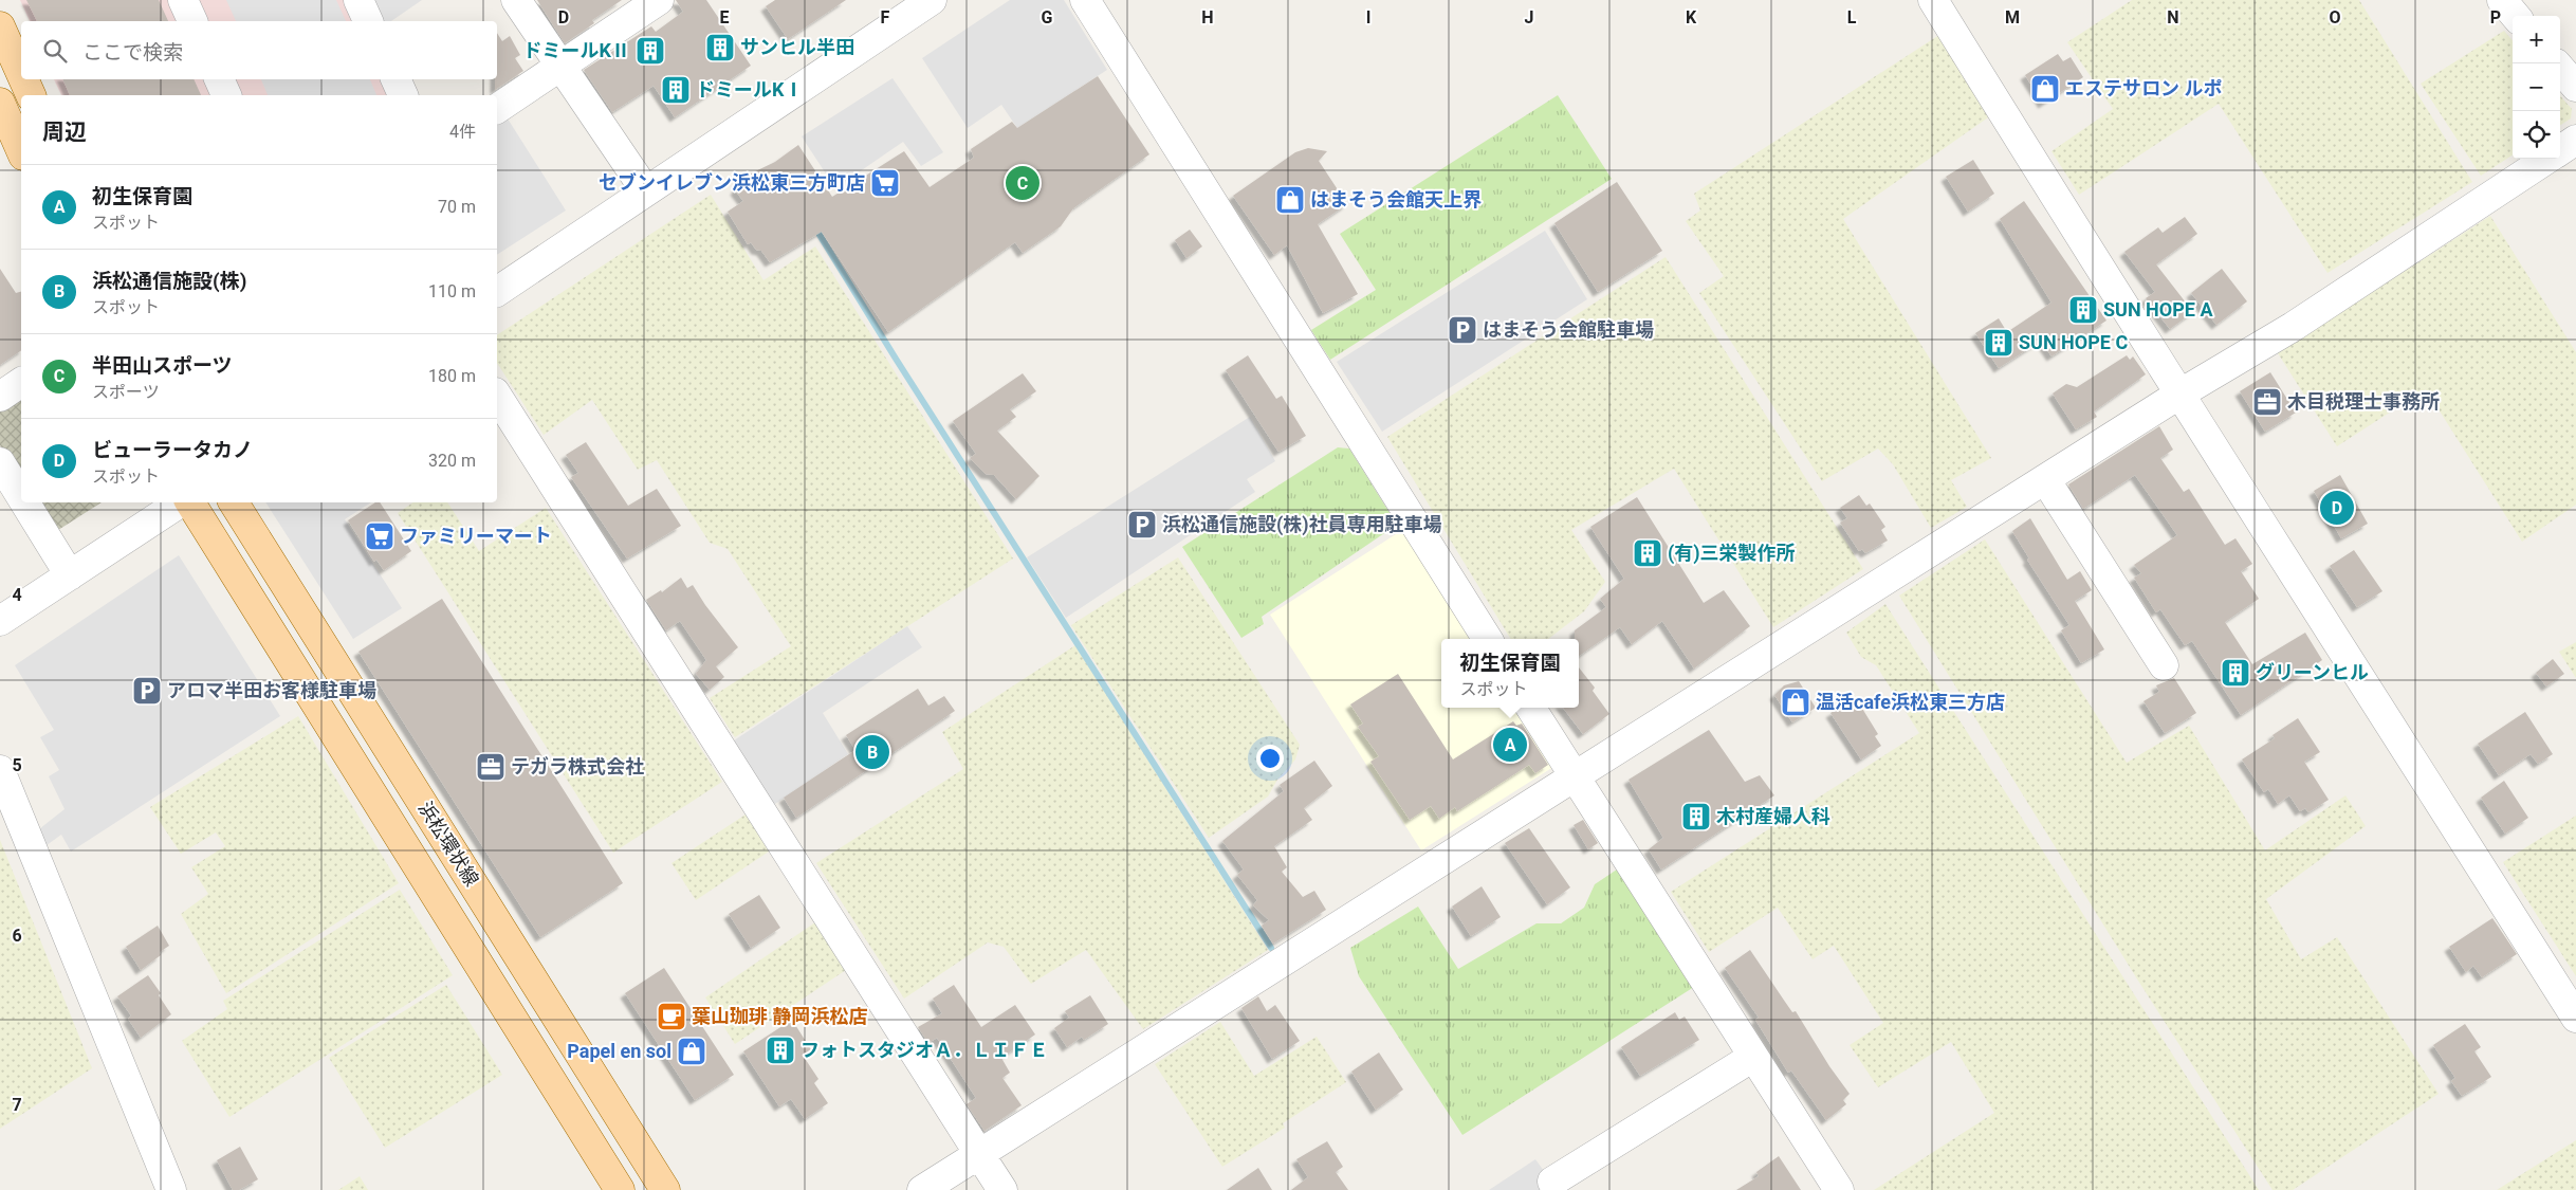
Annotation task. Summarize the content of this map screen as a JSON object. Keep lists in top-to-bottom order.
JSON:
{
  "streets": {
    "main road": ["浜松環状線"]
  },
  "places": {
    "building": [
      "サンヒル半田",
      "ドミールKⅡ",
      "ドミールKⅠ",
      "SUN HOPE A",
      "SUN HOPE C",
      "(有)三栄製作所",
      "グリーンヒル",
      "木村産婦人科",
      "フォトスタジオＡ．ＬＩＦＥ"
    ],
    "shop": [
      "エステサロン ルポ",
      "はまそう会館天上界",
      "温活cafe浜松東三方店",
      "Papel en sol"
    ],
    "supermarket": ["セブンイレブン浜松東三方町店", "ファミリーマート"],
    "parking": ["はまそう会館駐車場", "浜松通信施設(株)社員専用駐車場", "アロマ半田お客様駐車場"],
    "office": ["木目税理士事務所", "テガラ株式会社"],
    "cafe": ["葉山珈琲 静岡浜松店"]
  },
  "page": {
    "map_buttons": ["+", "−"],
    "search": "ここで検索",
    "heading": ["周辺", "4件"],
    "pins": [
      "C",
      "D",
      "A",
      "B"
    ],
    "list": [
      {
        "mark": "A",
        "name": "初生保育園",
        "note": "スポット",
        "value": "70 m"
      },
      {
        "mark": "B",
        "name": "浜松通信施設(株)",
        "note": "スポット",
        "value": "110 m"
      },
      {
        "mark": "C",
        "name": "半田山スポーツ",
        "note": "スポーツ",
        "value": "180 m"
      },
      {
        "mark": "D",
        "name": "ビューラータカノ",
        "note": "スポット",
        "value": "320 m"
      }
    ],
    "popup": ["初生保育園", "スポット"]
  },
  "grid": {
    "columns": [
      "D",
      "E",
      "F",
      "G",
      "H",
      "I",
      "J",
      "K",
      "L",
      "M",
      "N",
      "O",
      "P"
    ],
    "rows": [
      "4",
      "5",
      "6",
      "7"
    ]
  }
}
